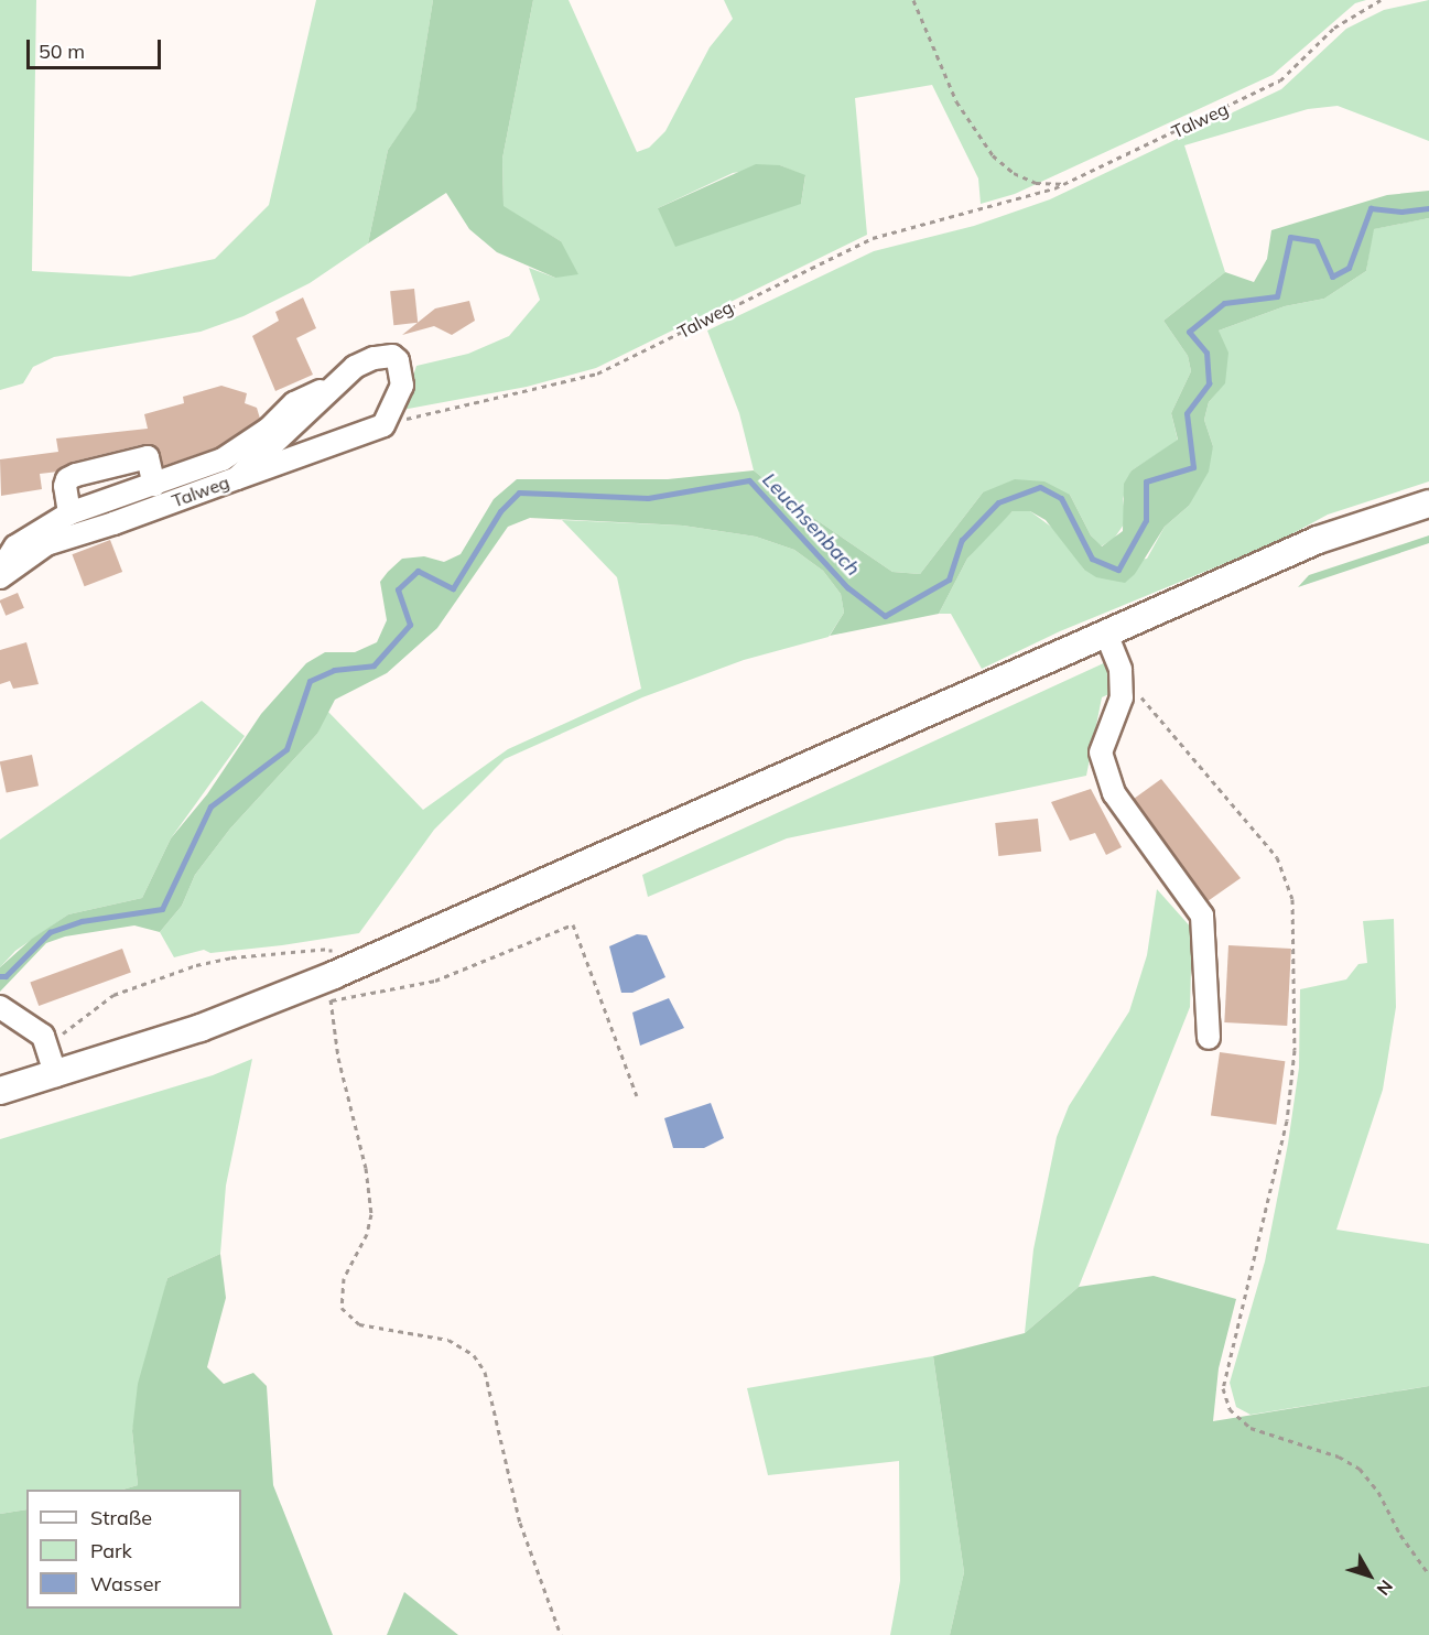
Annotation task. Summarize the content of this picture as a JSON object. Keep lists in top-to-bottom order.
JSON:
{
  "streets": {
    "street": ["Talweg"]
  },
  "water": ["Leuchsenbach"],
  "legend": ["Straße", "Park", "Wasser"],
  "scale_bar": "50 m",
  "north": "bottom right"
}
